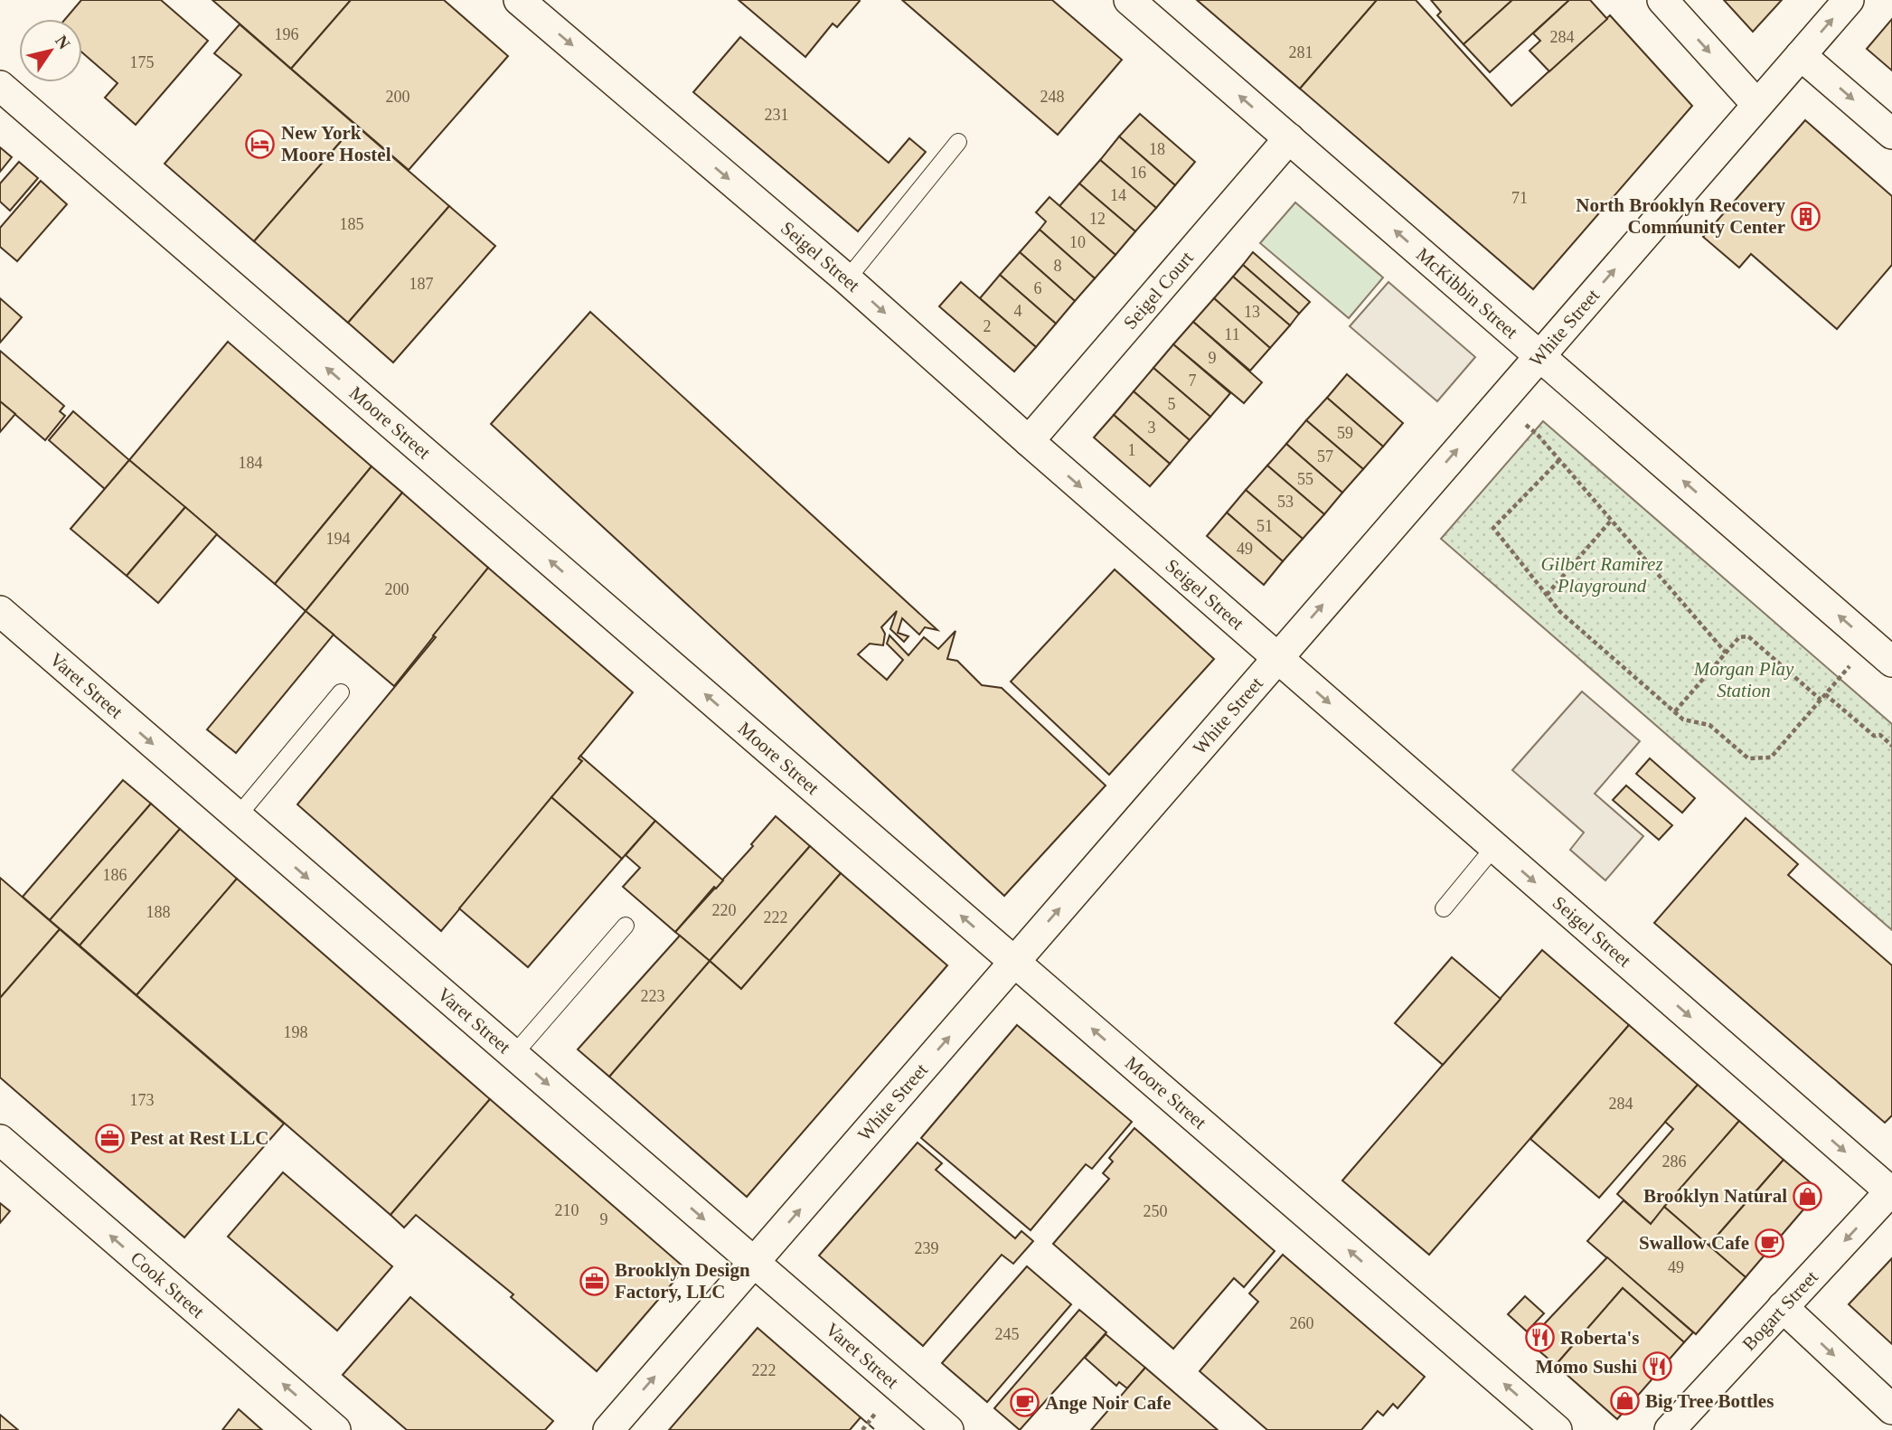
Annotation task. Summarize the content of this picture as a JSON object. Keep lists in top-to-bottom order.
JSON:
{
  "streets": {
    "street": [
      "Seigel Street",
      "Seigel Court",
      "McKibbin Street",
      "White Street",
      "Moore Street",
      "Varet Street",
      "Cook Street",
      "Bogart Street"
    ]
  },
  "crossings": [
    ["Seigel Street", "Seigel Court"],
    ["Seigel Street", "White Street"],
    ["Seigel Street", "Bogart Street"],
    ["Seigel Court", "McKibbin Street"],
    ["McKibbin Street", "White Street"],
    ["White Street", "Moore Street"],
    ["White Street", "Varet Street"]
  ],
  "one_way": [
    "Seigel Street",
    "McKibbin Street",
    "White Street",
    "Moore Street",
    "Varet Street",
    "Cook Street",
    "Bogart Street"
  ],
  "parks": ["Gilbert Ramirez Playground", "Morgan Play Station"],
  "places": {
    "hotel": ["New York Moore Hostel"],
    "building": ["North Brooklyn Recovery Community Center"],
    "office": ["Pest at Rest LLC", "Brooklyn Design Factory, LLC"],
    "shop": ["Brooklyn Natural", "Big Tree Bottles"],
    "cafe": ["Swallow Cafe", "Ange Noir Cafe"],
    "restaurant": ["Roberta's", "Momo Sushi"]
  },
  "house_numbers": [
    "196",
    "284",
    "281",
    "175",
    "200",
    "248",
    "231",
    "18",
    "16",
    "14",
    "71",
    "12",
    "185",
    "10",
    "8",
    "187",
    "6",
    "4",
    "13",
    "2",
    "11",
    "9",
    "7",
    "5",
    "3",
    "59",
    "1",
    "57",
    "184",
    "55",
    "53",
    "51",
    "194",
    "49",
    "200",
    "186",
    "220",
    "188",
    "222",
    "223",
    "198",
    "173",
    "284",
    "286",
    "210",
    "250",
    "9",
    "239",
    "49",
    "260",
    "245",
    "222"
  ],
  "north": "top right"
}
